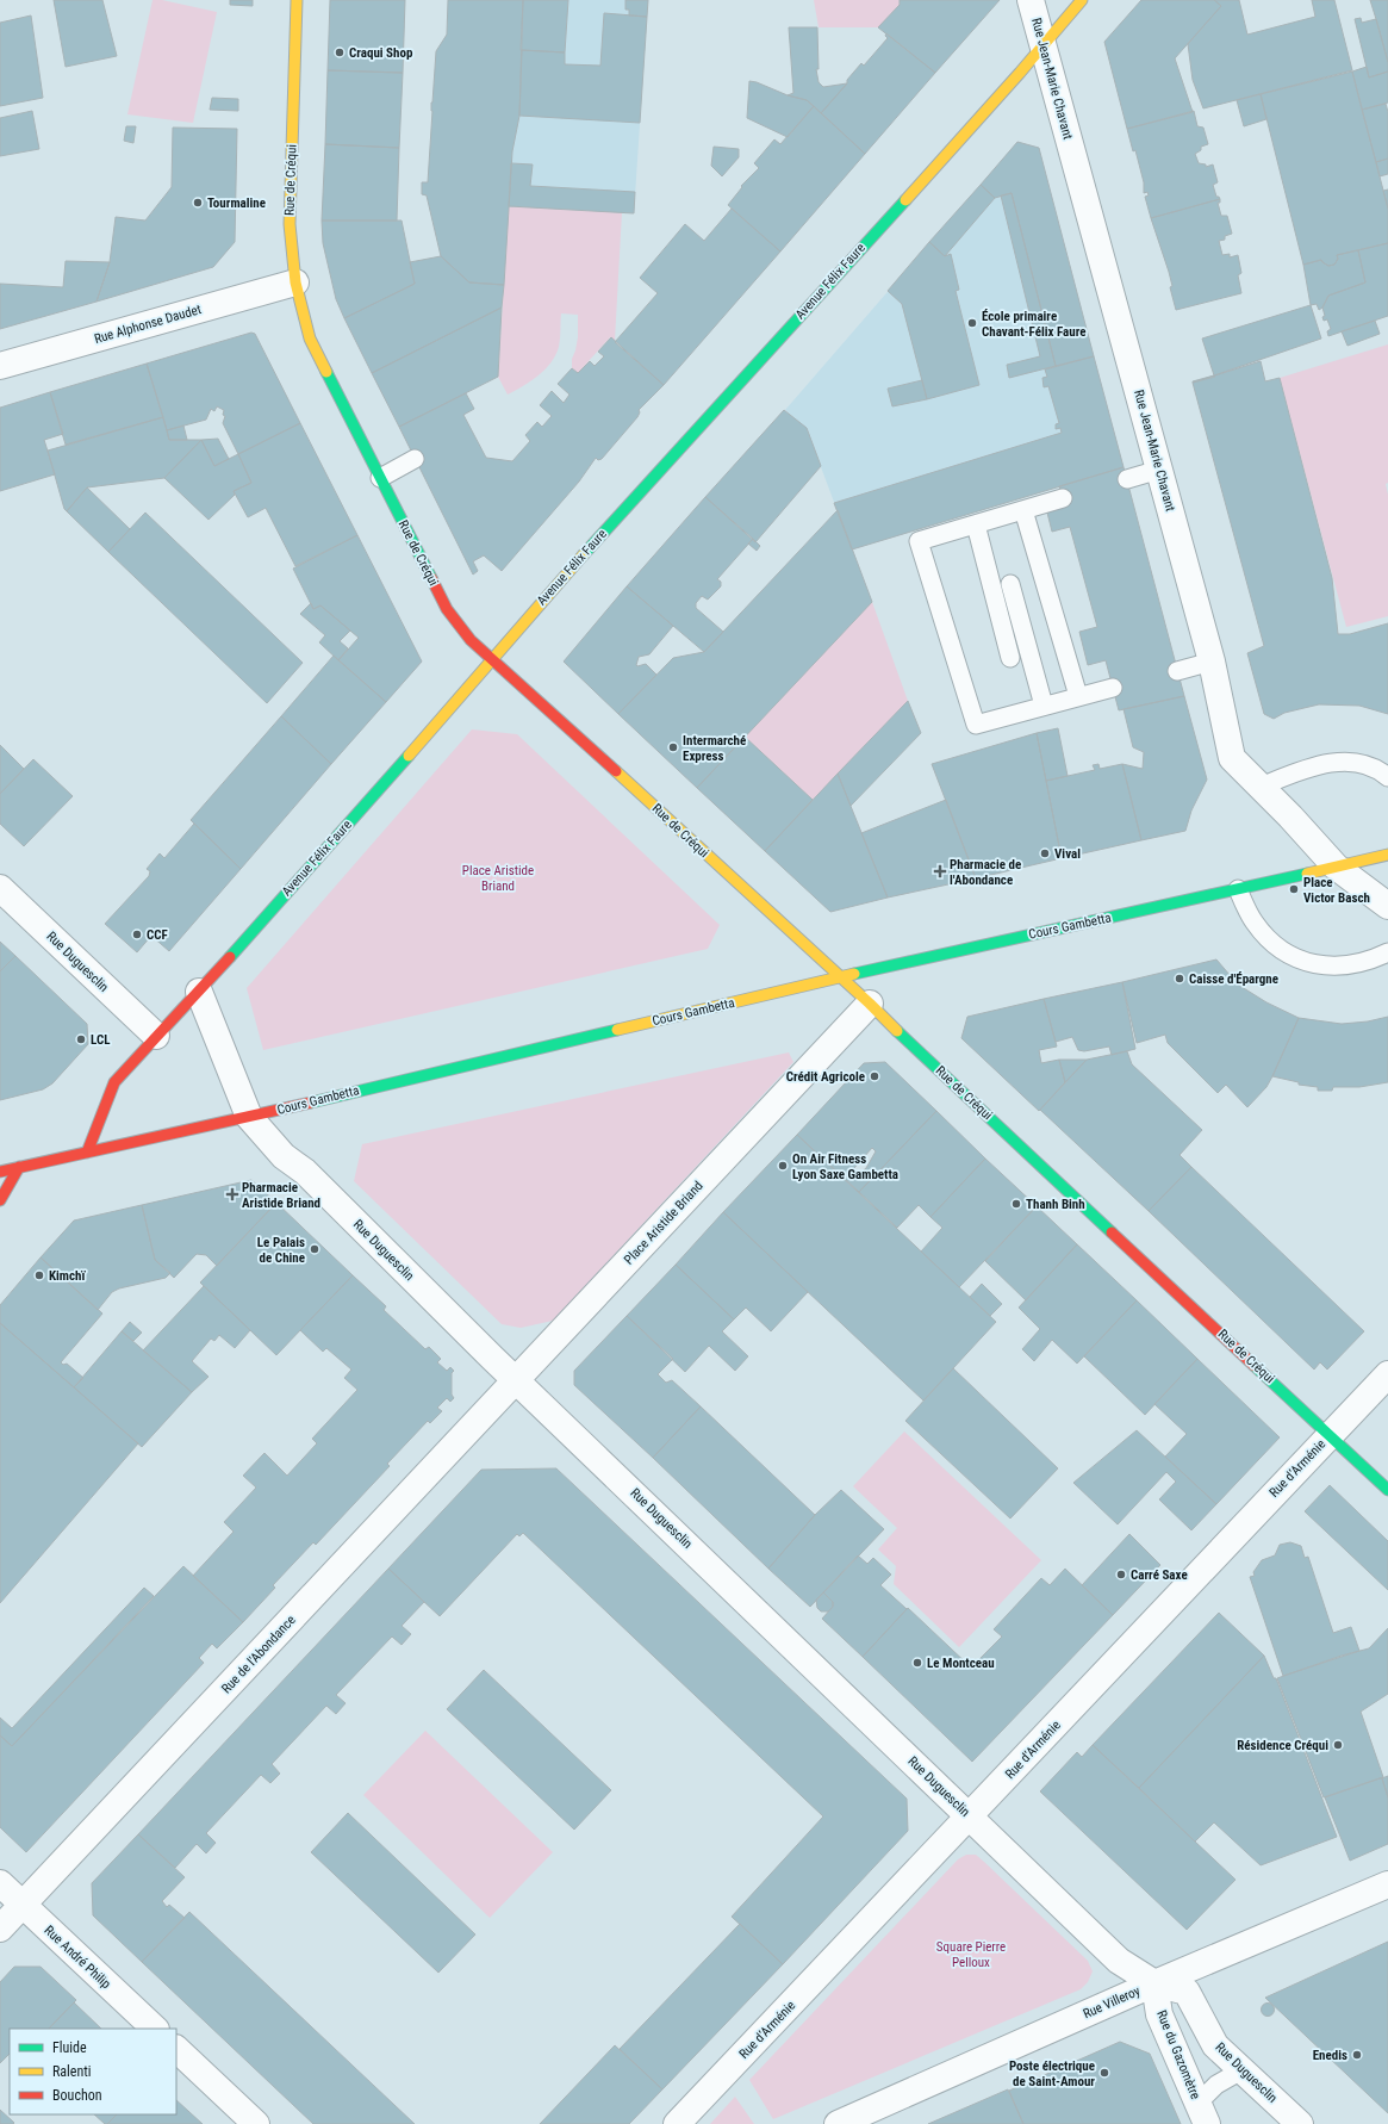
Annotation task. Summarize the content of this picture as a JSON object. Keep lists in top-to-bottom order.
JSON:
{
  "streets": {
    "street": [
      "Rue Jean-Marie Chavant",
      "Rue de Créqui",
      "Avenue Félix Faure",
      "Rue Alphonse Daudet",
      "Cours Gambetta",
      "Rue Duguesclin",
      "Place Aristide Briand",
      "Rue d’Arménie",
      "Rue de l'Abondance",
      "Rue André Philip",
      "Rue Villeroy",
      "Rue du Gazomètre"
    ]
  },
  "crossings": [
    ["Rue Jean-Marie Chavant", "Avenue Félix Faure"],
    ["Rue Jean-Marie Chavant", "Cours Gambetta"],
    ["Rue de Créqui", "Avenue Félix Faure"],
    ["Rue de Créqui", "Rue Alphonse Daudet"],
    ["Rue de Créqui", "Cours Gambetta"],
    ["Rue de Créqui", "Place Aristide Briand"],
    ["Rue de Créqui", "Rue d’Arménie"],
    ["Avenue Félix Faure", "Cours Gambetta"],
    ["Avenue Félix Faure", "Rue Duguesclin"],
    ["Cours Gambetta", "Rue Duguesclin"],
    ["Rue Duguesclin", "Place Aristide Briand"],
    ["Rue Duguesclin", "Rue d’Arménie"],
    ["Rue Duguesclin", "Rue de l'Abondance"],
    ["Rue Duguesclin", "Rue Villeroy"],
    ["Rue Duguesclin", "Rue du Gazomètre"],
    ["Place Aristide Briand", "Rue de l'Abondance"],
    ["Rue de l'Abondance", "Rue André Philip"],
    ["Rue Villeroy", "Rue du Gazomètre"]
  ],
  "parks": ["Place Aristide Briand", "Square Pierre Pelloux"],
  "places": {
    "other": [
      "Craqui Shop",
      "Tourmaline",
      "École primaire Chavant-Félix Faure",
      "Intermarché Express",
      "Vival",
      "Place Victor Basch",
      "CCF",
      "Caisse d'Épargne",
      "LCL",
      "Crédit Agricole",
      "On Air Fitness Lyon Saxe Gambetta",
      "Thanh Binh",
      "Le Palais de Chine",
      "Kimchï",
      "Carré Saxe",
      "Le Montceau",
      "Résidence Créqui",
      "Enedis",
      "Poste électrique de Saint-Amour"
    ],
    "health": ["Pharmacie de l'Abondance", "Pharmacie Aristide Briand"]
  },
  "legend": ["Fluide", "Ralenti", "Bouchon"]
}
